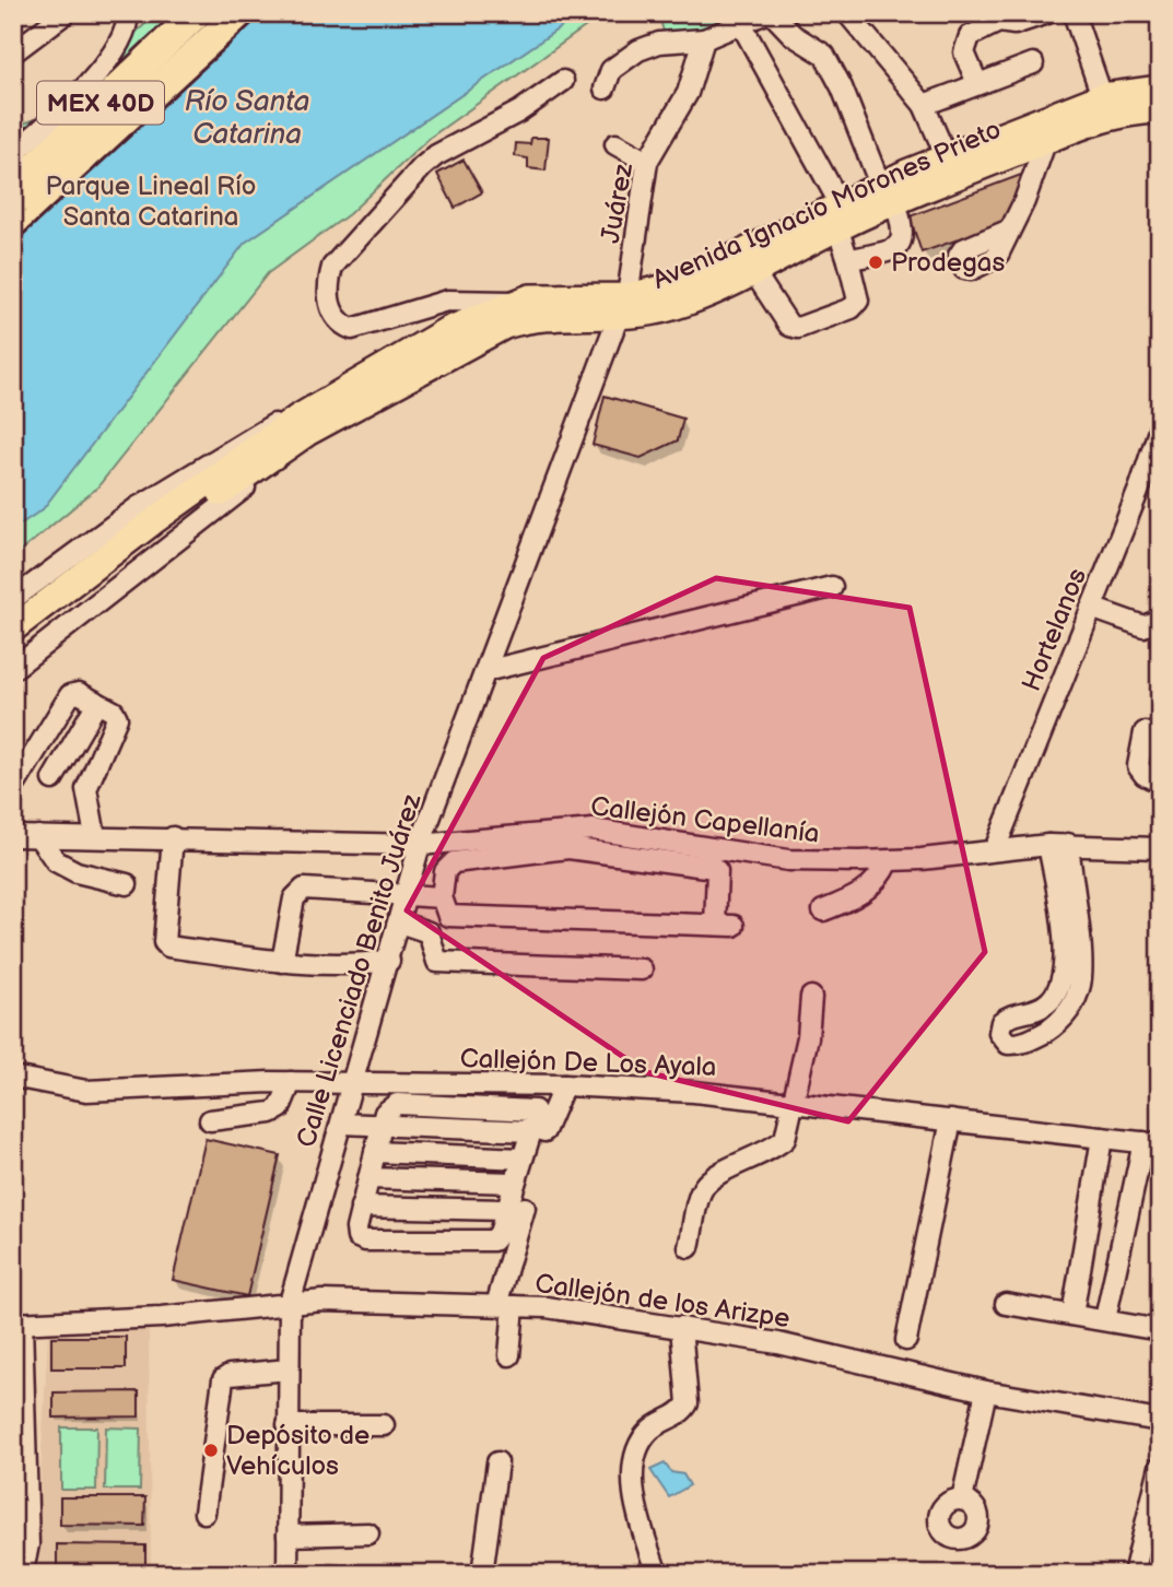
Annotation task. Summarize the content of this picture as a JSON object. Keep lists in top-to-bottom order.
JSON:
{
  "streets": {
    "highway": ["MEX 40D"],
    "main road": ["Avenida Ignacio Morones Prieto"],
    "street": [
      "Juárez",
      "Hortelanos",
      "Callejón Capellanía",
      "Calle Licenciado Benito Juárez",
      "Callejón De Los Ayala",
      "Callejón de los Arizpe"
    ]
  },
  "crossings": [
    ["Juárez", "Avenida Ignacio Morones Prieto"],
    ["Juárez", "Calle Licenciado Benito Juárez"],
    ["Avenida Ignacio Morones Prieto", "Calle Licenciado Benito Juárez"],
    ["Hortelanos", "Callejón Capellanía"],
    ["Callejón Capellanía", "Calle Licenciado Benito Juárez"],
    ["Calle Licenciado Benito Juárez", "Callejón De Los Ayala"],
    ["Calle Licenciado Benito Juárez", "Callejón de los Arizpe"]
  ],
  "water": ["Río Santa Catarina"],
  "parks": ["Parque Lineal Río Santa Catarina"],
  "places": ["Prodegas", "Depósito de Vehículos"]
}
